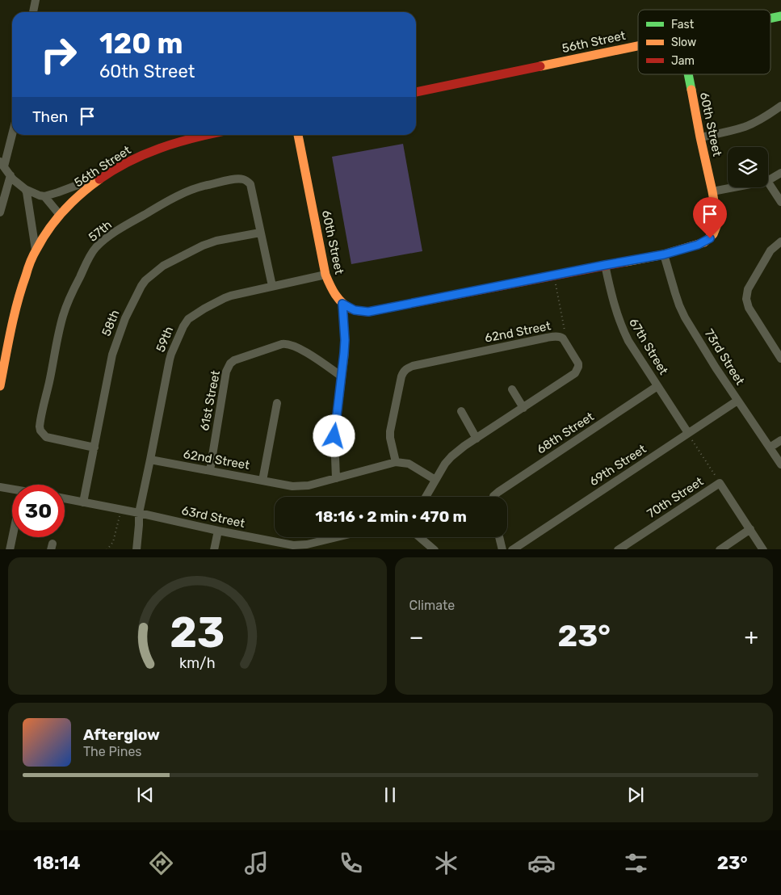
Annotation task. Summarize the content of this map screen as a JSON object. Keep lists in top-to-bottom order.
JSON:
{
  "streets": {
    "street": [
      "56th Street",
      "60th Street",
      "57th",
      "58th",
      "62nd Street",
      "59th",
      "67th Street",
      "73rd Street",
      "61st Street",
      "68th Street",
      "69th Street",
      "70th Street",
      "63rd Street"
    ]
  },
  "crossings": [
    ["60th Street", "59th"],
    ["60th Street", "67th Street"],
    ["60th Street", "73rd Street"],
    ["57th", "58th"],
    ["57th", "59th"],
    ["58th", "63rd Street"],
    ["62nd Street", "59th"],
    ["62nd Street", "61st Street"],
    ["59th", "63rd Street"],
    ["67th Street", "68th Street"],
    ["67th Street", "69th Street"],
    ["73rd Street", "69th Street"]
  ],
  "legend": ["Fast", "Slow", "Jam"],
  "page": {
    "turn": ["120 m", "60th Street"],
    "then": "Then",
    "limit": "30",
    "trip": "18:16 · 2 min · 470 m",
    "tile": "Climate",
    "heat": ["−", "23°", "+"],
    "song": ["Afterglow", "The Pines"],
    "tabs": ["18:14", "23°"],
    "gauge": ["23", "km/h"]
  }
}
